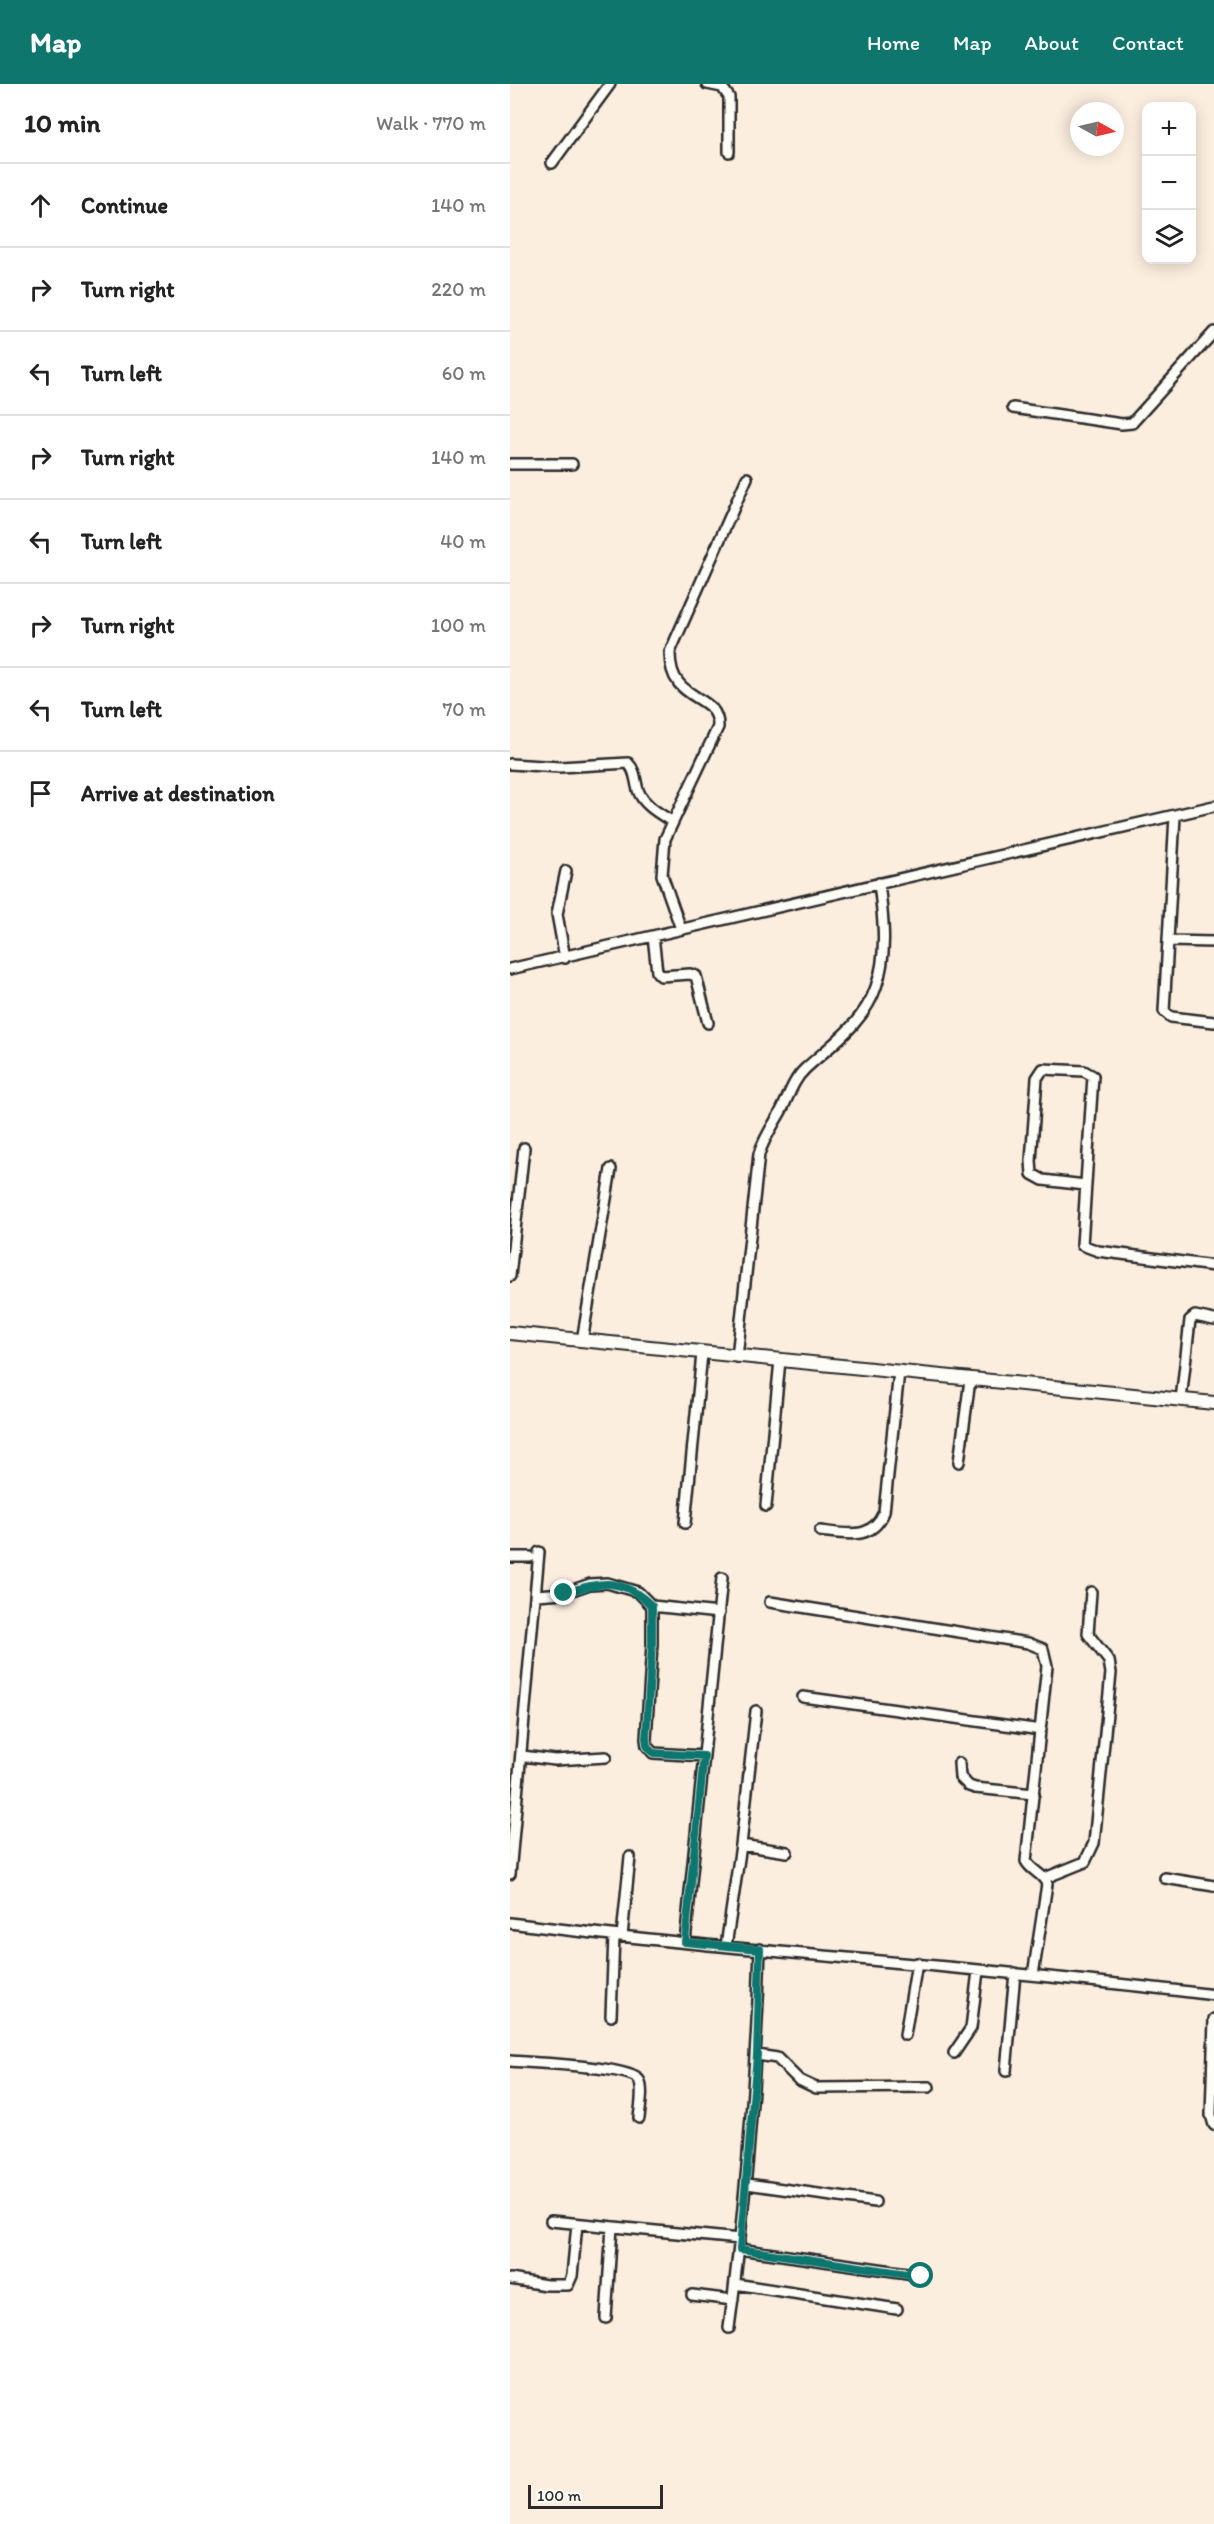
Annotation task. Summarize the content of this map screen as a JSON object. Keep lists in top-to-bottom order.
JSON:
{
  "scale_bar": "100 m",
  "north": "right",
  "page": {
    "header": "Map",
    "nav": [
      "Home",
      "Map",
      "About",
      "Contact"
    ],
    "heading": ["10 min", "Walk · 770 m"],
    "map_buttons": ["+", "−"],
    "list": [
      ["Continue", "140 m"],
      ["Turn right", "220 m"],
      ["Turn left", "60 m"],
      ["Turn right", "140 m"],
      ["Turn left", "40 m"],
      ["Turn right", "100 m"],
      ["Turn left", "70 m"],
      "Arrive at destination"
    ],
    "scale": "100 m"
  }
}
